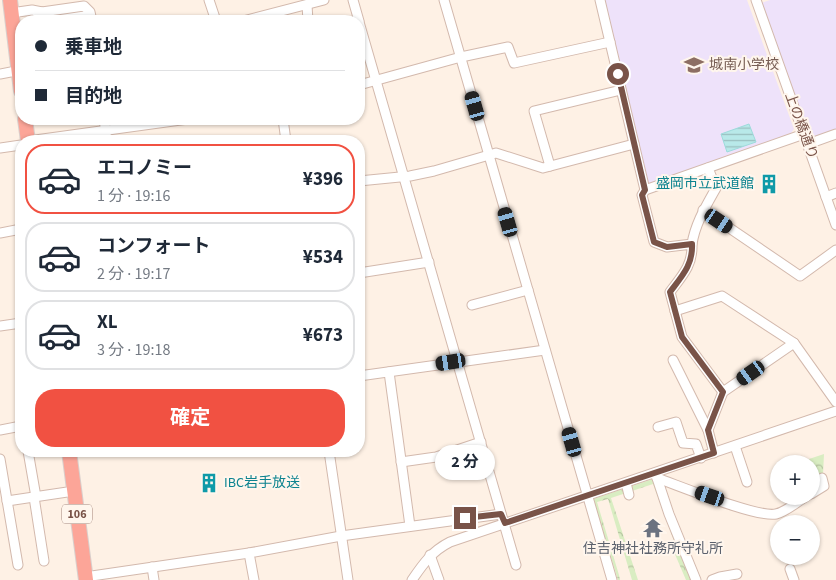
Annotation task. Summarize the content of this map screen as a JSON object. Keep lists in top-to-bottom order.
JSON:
{
  "streets": {
    "highway": ["106"],
    "street": ["上の橋通り"]
  },
  "places": {
    "school or university": ["城南小学校"],
    "building": ["盛岡市立武道館", "IBC岩手放送"],
    "temple": ["住吉神社社務所守礼所"]
  },
  "page": {
    "banner": ["乗車地", "目的地"],
    "list": [
      {
        "name": "エコノミー",
        "note": "1 分 · 19:16",
        "value": "¥396"
      },
      {
        "name": "コンフォート",
        "note": "2 分 · 19:17",
        "value": "¥534"
      },
      {
        "name": "XL",
        "note": "3 分 · 19:18",
        "value": "¥673"
      }
    ],
    "buttons": "確定",
    "bubble": "2 分",
    "map_buttons": ["+", "−"]
  }
}
